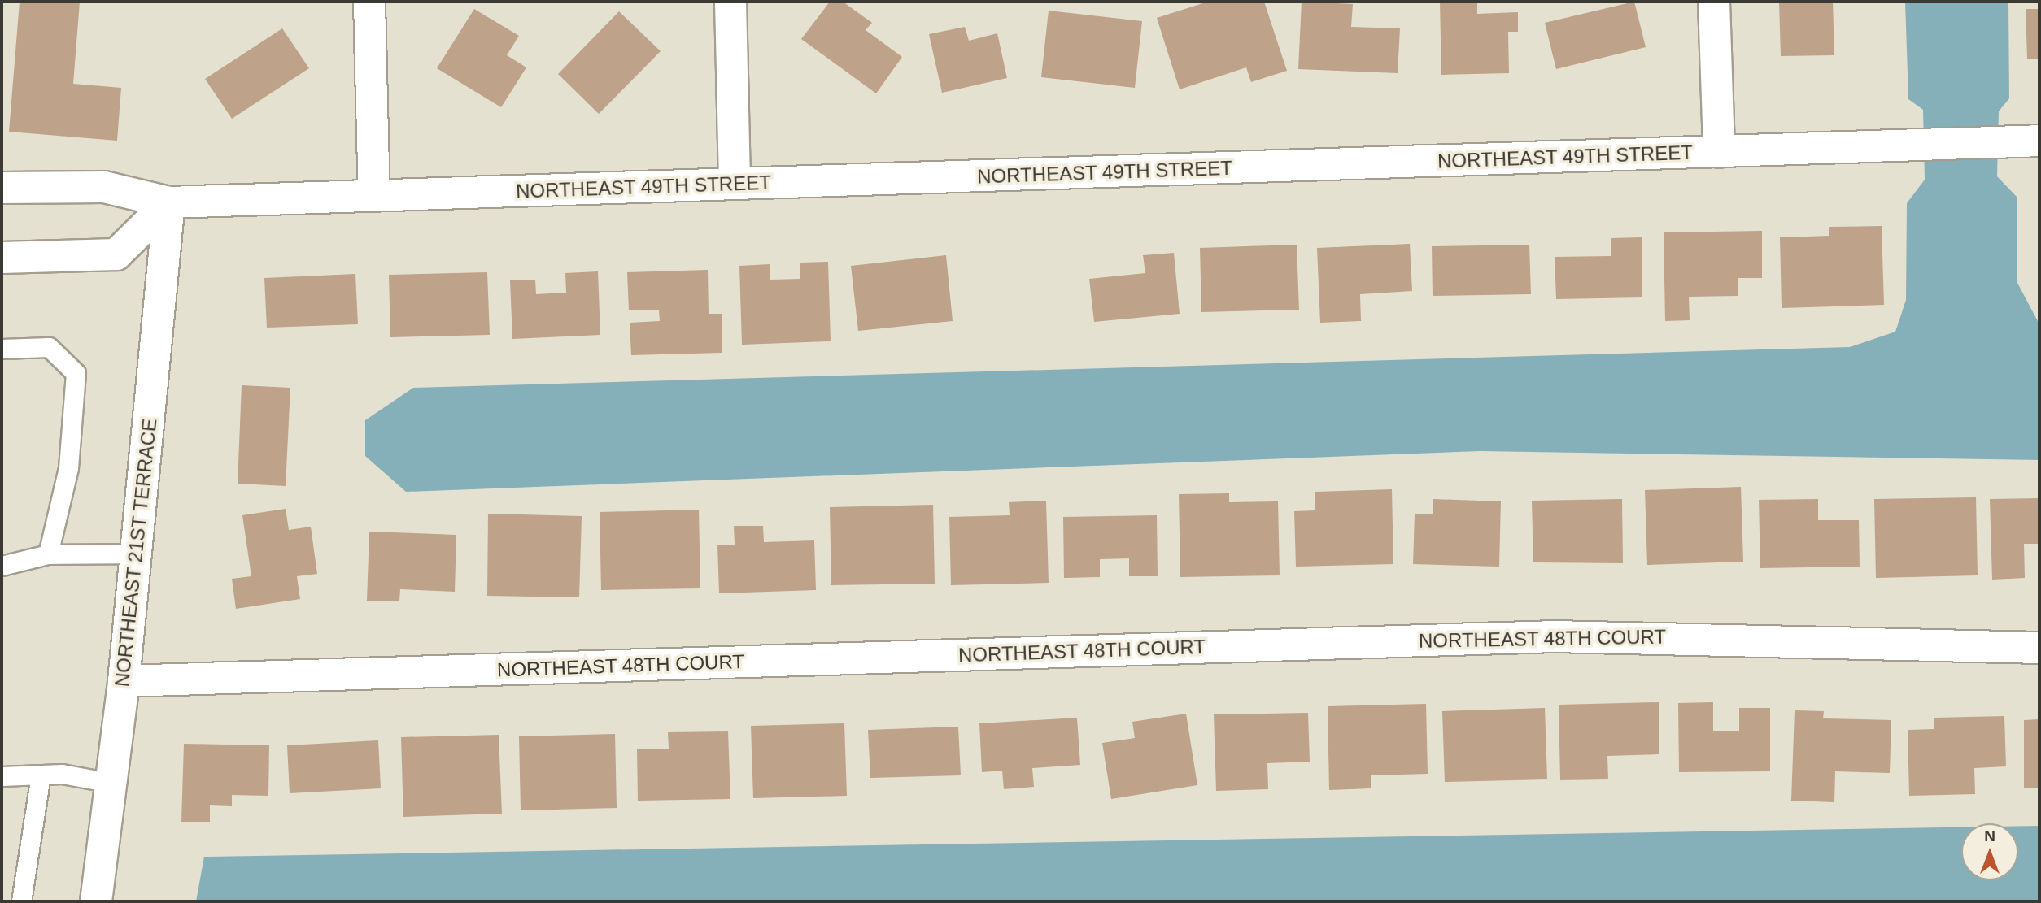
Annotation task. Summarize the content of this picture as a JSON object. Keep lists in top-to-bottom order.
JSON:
{
  "streets": {
    "street": ["NORTHEAST 49TH STREET", "NORTHEAST 21ST TERRACE", "NORTHEAST 48TH COURT"]
  },
  "crossings": [
    ["NORTHEAST 49TH STREET", "NORTHEAST 21ST TERRACE"],
    ["NORTHEAST 21ST TERRACE", "NORTHEAST 48TH COURT"]
  ],
  "north": "top"
}
